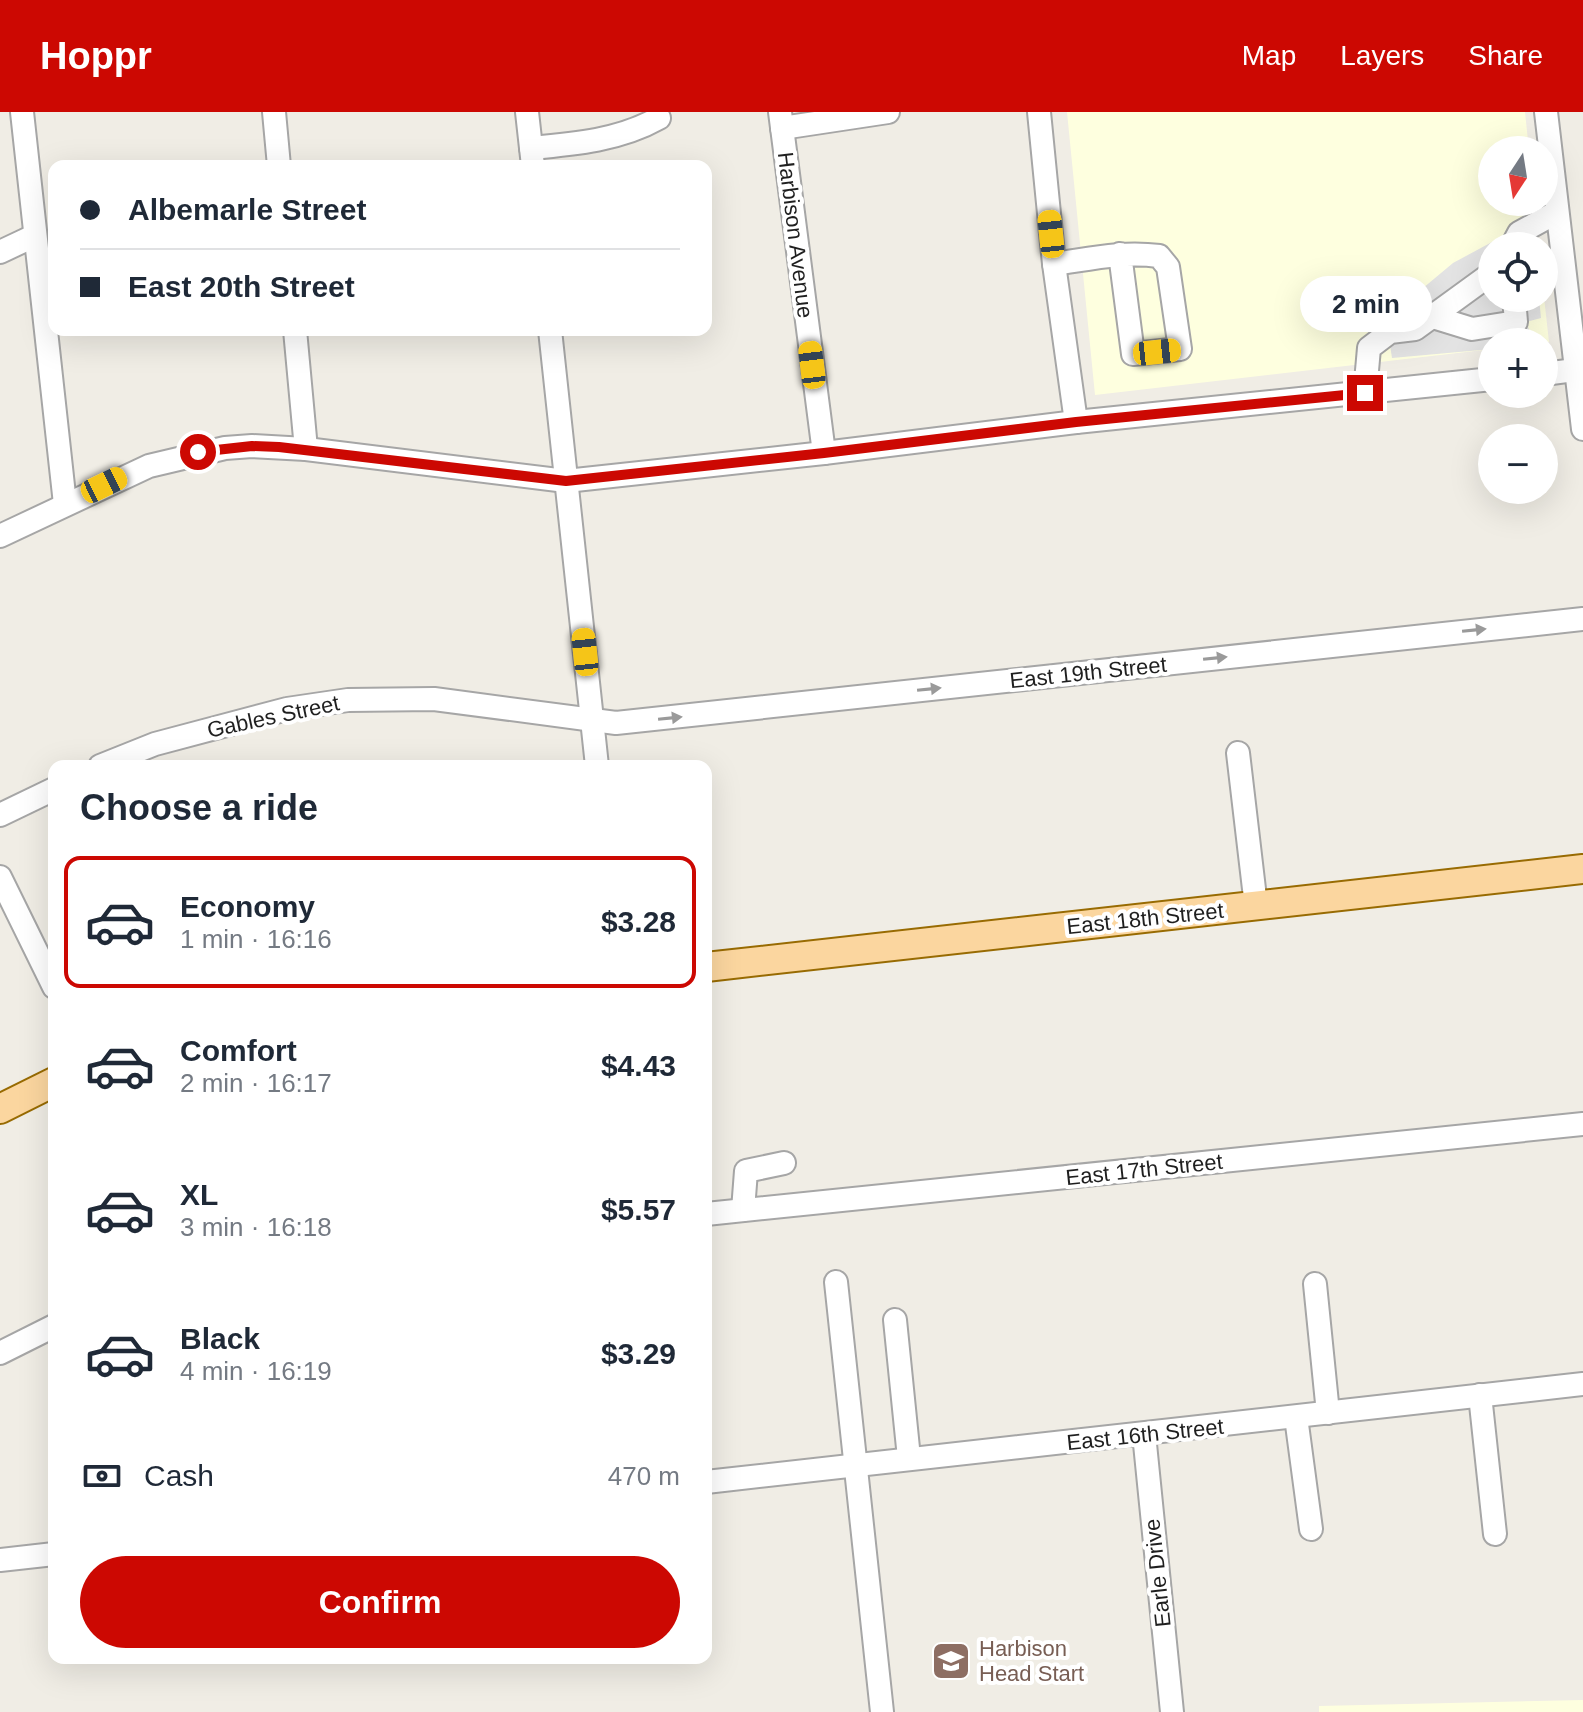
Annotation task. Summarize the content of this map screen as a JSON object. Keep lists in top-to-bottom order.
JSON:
{
  "streets": {
    "main road": ["East 18th Street"],
    "street": [
      "Harbison Avenue",
      "East 19th Street",
      "Gables Street",
      "East 17th Street",
      "East 16th Street",
      "Earle Drive"
    ]
  },
  "crossings": [
    ["East 19th Street", "Gables Street"],
    ["East 16th Street", "Earle Drive"]
  ],
  "one_way": ["East 19th Street"],
  "places": {
    "school or university": ["Harbison Head Start"]
  },
  "north": "bottom",
  "page": {
    "header": "Hoppr",
    "nav": ["Map", "Layers", "Share"],
    "map_buttons": ["+", "−"],
    "banner": ["Albemarle Street", "East 20th Street"],
    "bubble": "2 min",
    "heading": "Choose a ride",
    "list": [
      {
        "name": "Economy",
        "note": "1 min · 16:16",
        "value": "$3.28"
      },
      {
        "name": "Comfort",
        "note": "2 min · 16:17",
        "value": "$4.43"
      },
      {
        "name": "XL",
        "note": "3 min · 16:18",
        "value": "$5.57"
      },
      {
        "name": "Black",
        "note": "4 min · 16:19",
        "value": "$3.29"
      }
    ],
    "pay": ["Cash", "470 m"],
    "buttons": "Confirm"
  }
}
